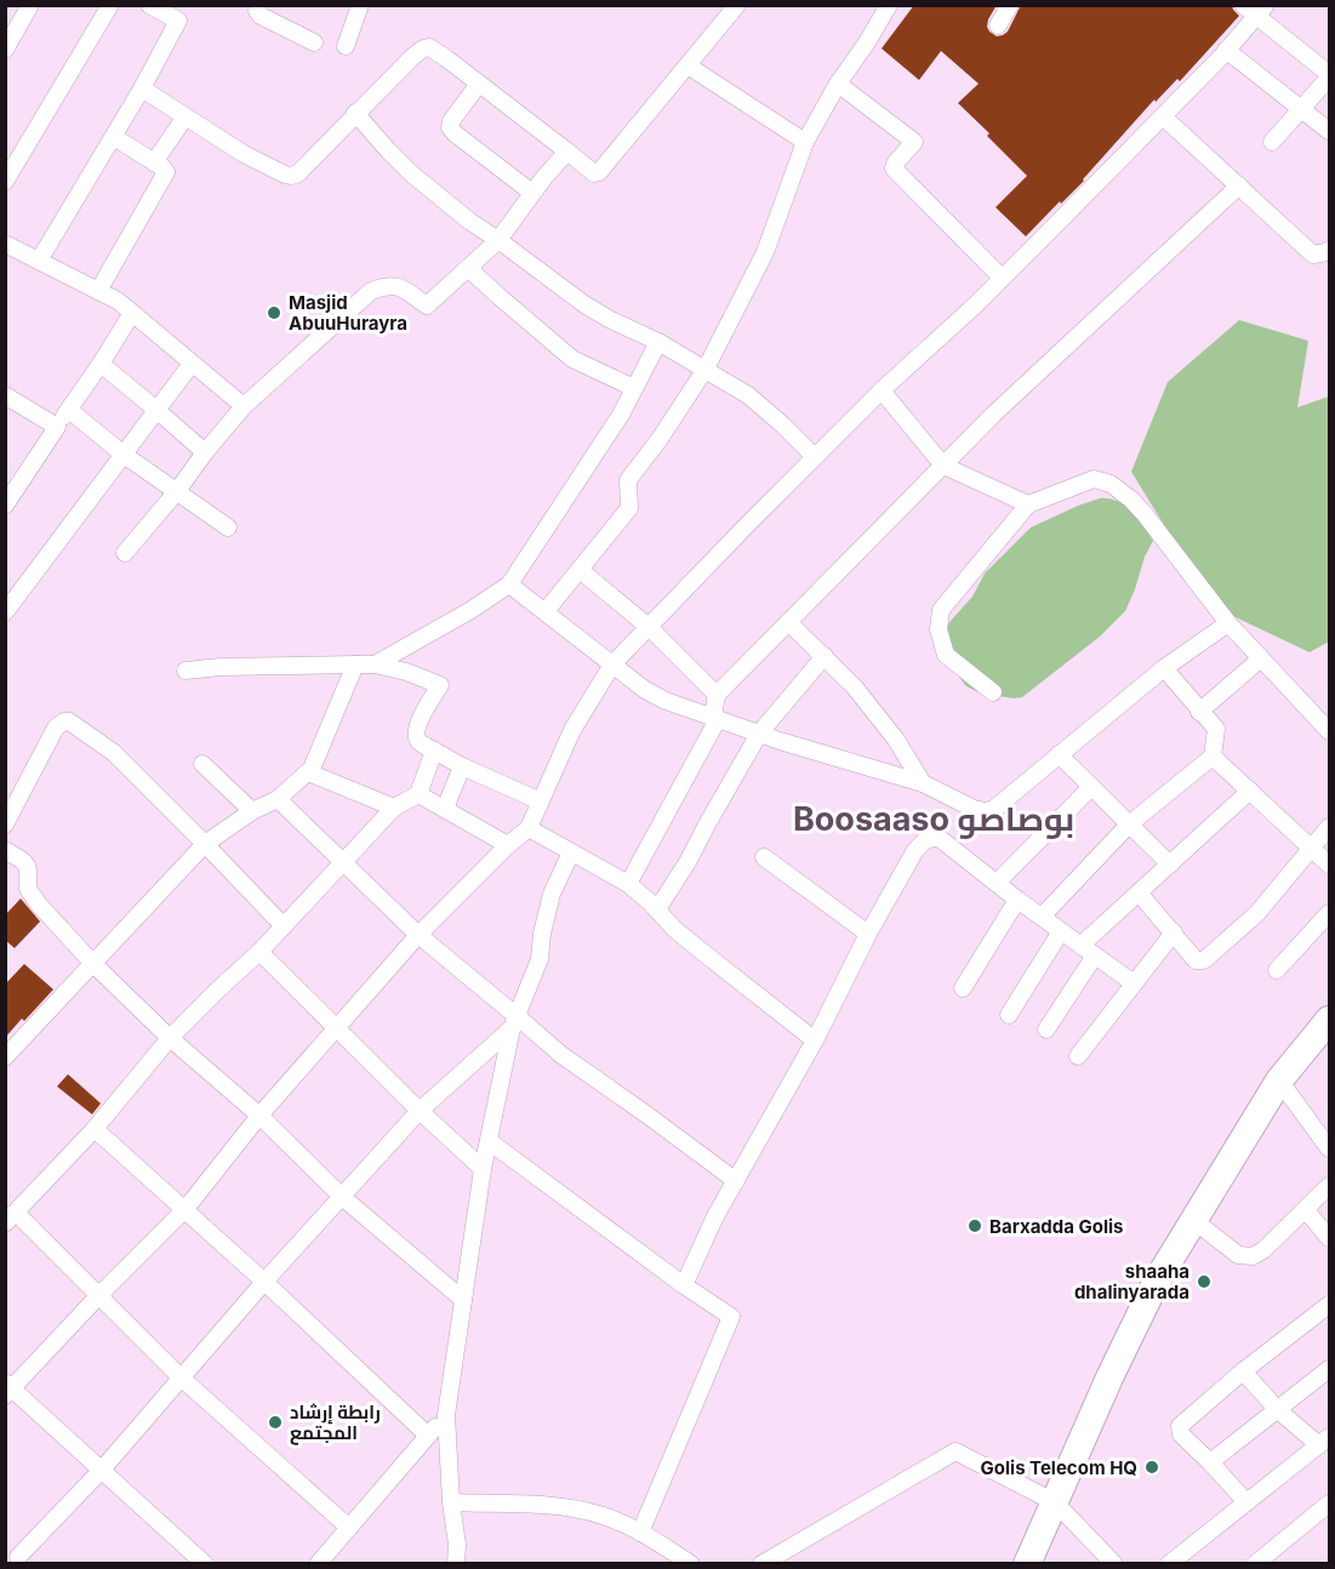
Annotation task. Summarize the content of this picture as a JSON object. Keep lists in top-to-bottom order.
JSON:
{
  "districts": ["Boosaaso بوصاصو"],
  "places": [
    "Masjid AbuuHurayra",
    "Barxadda Golis",
    "shaaha dhalinyarada",
    "رابطة إرشاد المجتمع",
    "Golis Telecom HQ"
  ]
}
